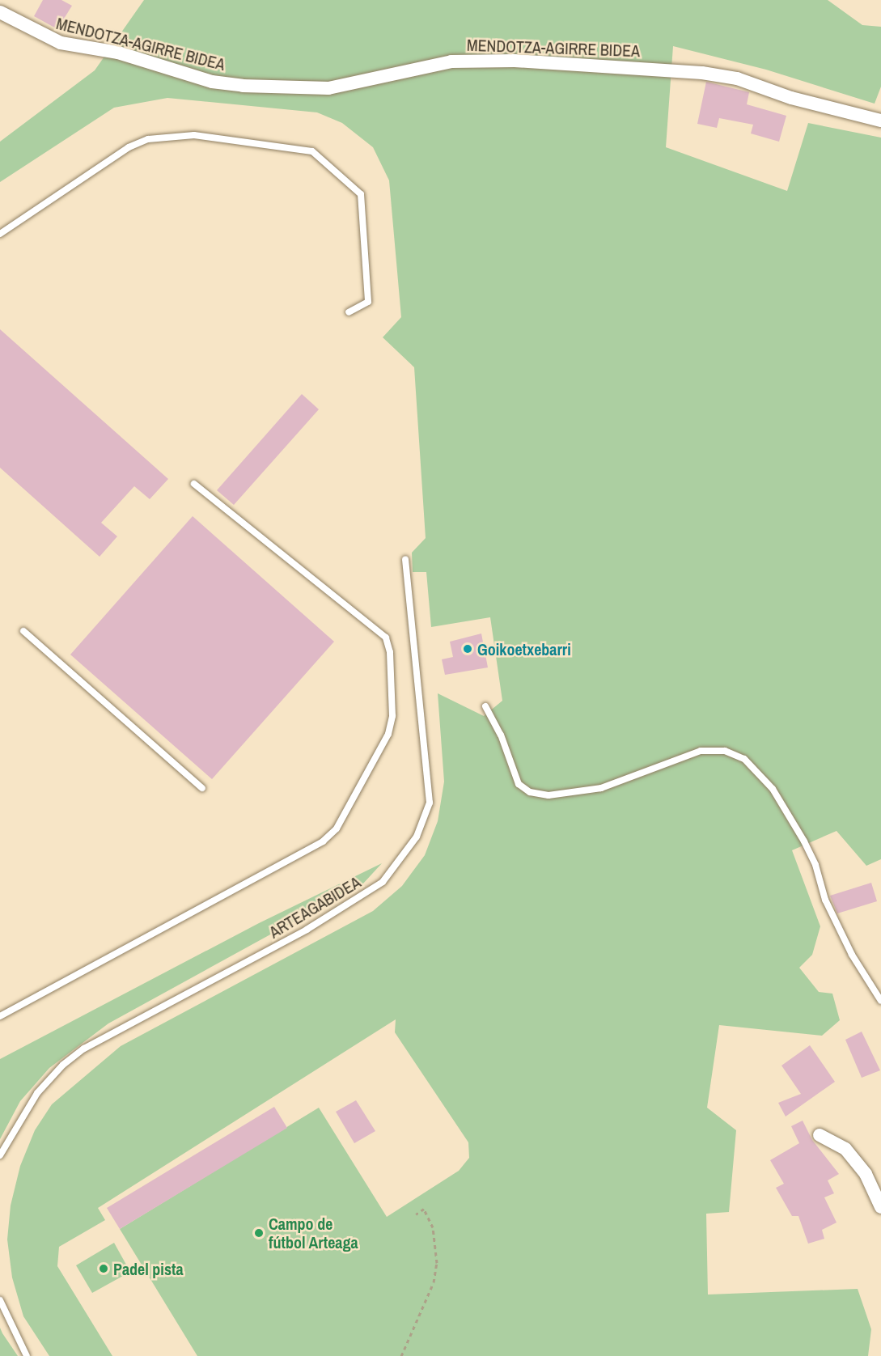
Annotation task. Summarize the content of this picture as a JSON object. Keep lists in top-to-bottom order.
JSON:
{
  "streets": {
    "street": ["MENDOTZA-AGIRRE BIDEA"],
    "lane": ["ARTEAGABIDEA"]
  },
  "places": ["Goikoetxebarri", "Campo de fútbol Arteaga", "Padel pista"]
}
